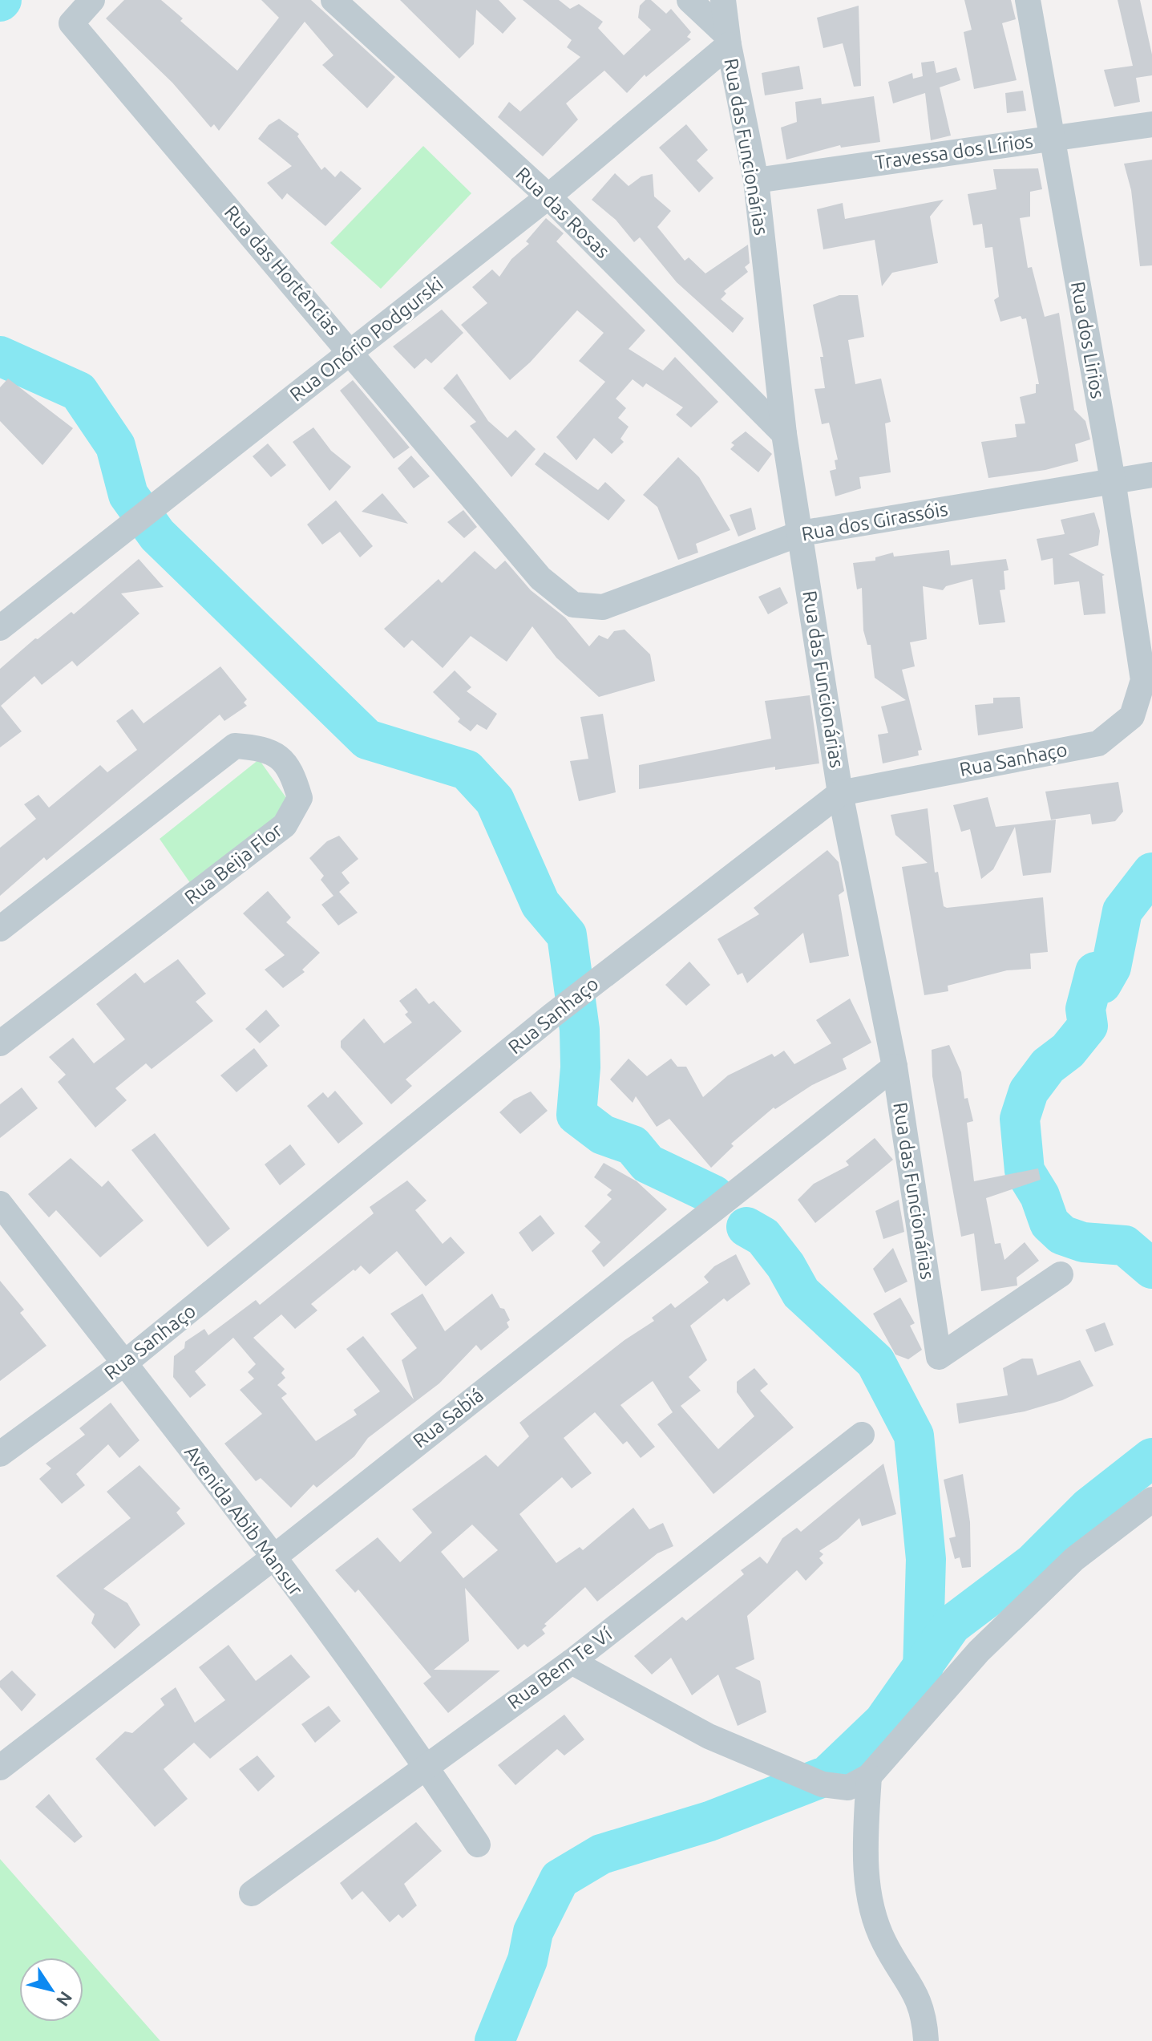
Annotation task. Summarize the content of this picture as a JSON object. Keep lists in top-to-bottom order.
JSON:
{
  "streets": {
    "street": [
      "Rua das Funcionárias",
      "Travessa dos Lírios",
      "Rua das Rosas",
      "Rua das Hortências",
      "Rua Onório Podgurski",
      "Rua dos Lirios",
      "Rua dos Girassóis",
      "Rua Sanhaço",
      "Rua Beija Flor",
      "Rua Sabiá",
      "Avenida Abib Mansur",
      "Rua Bem Te Ví"
    ]
  },
  "crossings": [
    ["Rua das Funcionárias", "Travessa dos Lírios"],
    ["Rua das Funcionárias", "Rua das Rosas"],
    ["Rua das Funcionárias", "Rua Onório Podgurski"],
    ["Rua das Funcionárias", "Rua dos Girassóis"],
    ["Rua das Funcionárias", "Rua Sanhaço"],
    ["Rua das Funcionárias", "Rua Sabiá"],
    ["Travessa dos Lírios", "Rua dos Lirios"],
    ["Rua das Rosas", "Rua Onório Podgurski"],
    ["Rua das Hortências", "Rua Onório Podgurski"],
    ["Rua das Hortências", "Rua dos Girassóis"],
    ["Rua dos Lirios", "Rua dos Girassóis"],
    ["Rua dos Lirios", "Rua Sanhaço"],
    ["Rua Sanhaço", "Avenida Abib Mansur"],
    ["Rua Sabiá", "Avenida Abib Mansur"],
    ["Avenida Abib Mansur", "Rua Bem Te Ví"]
  ],
  "north": "bottom right"
}
